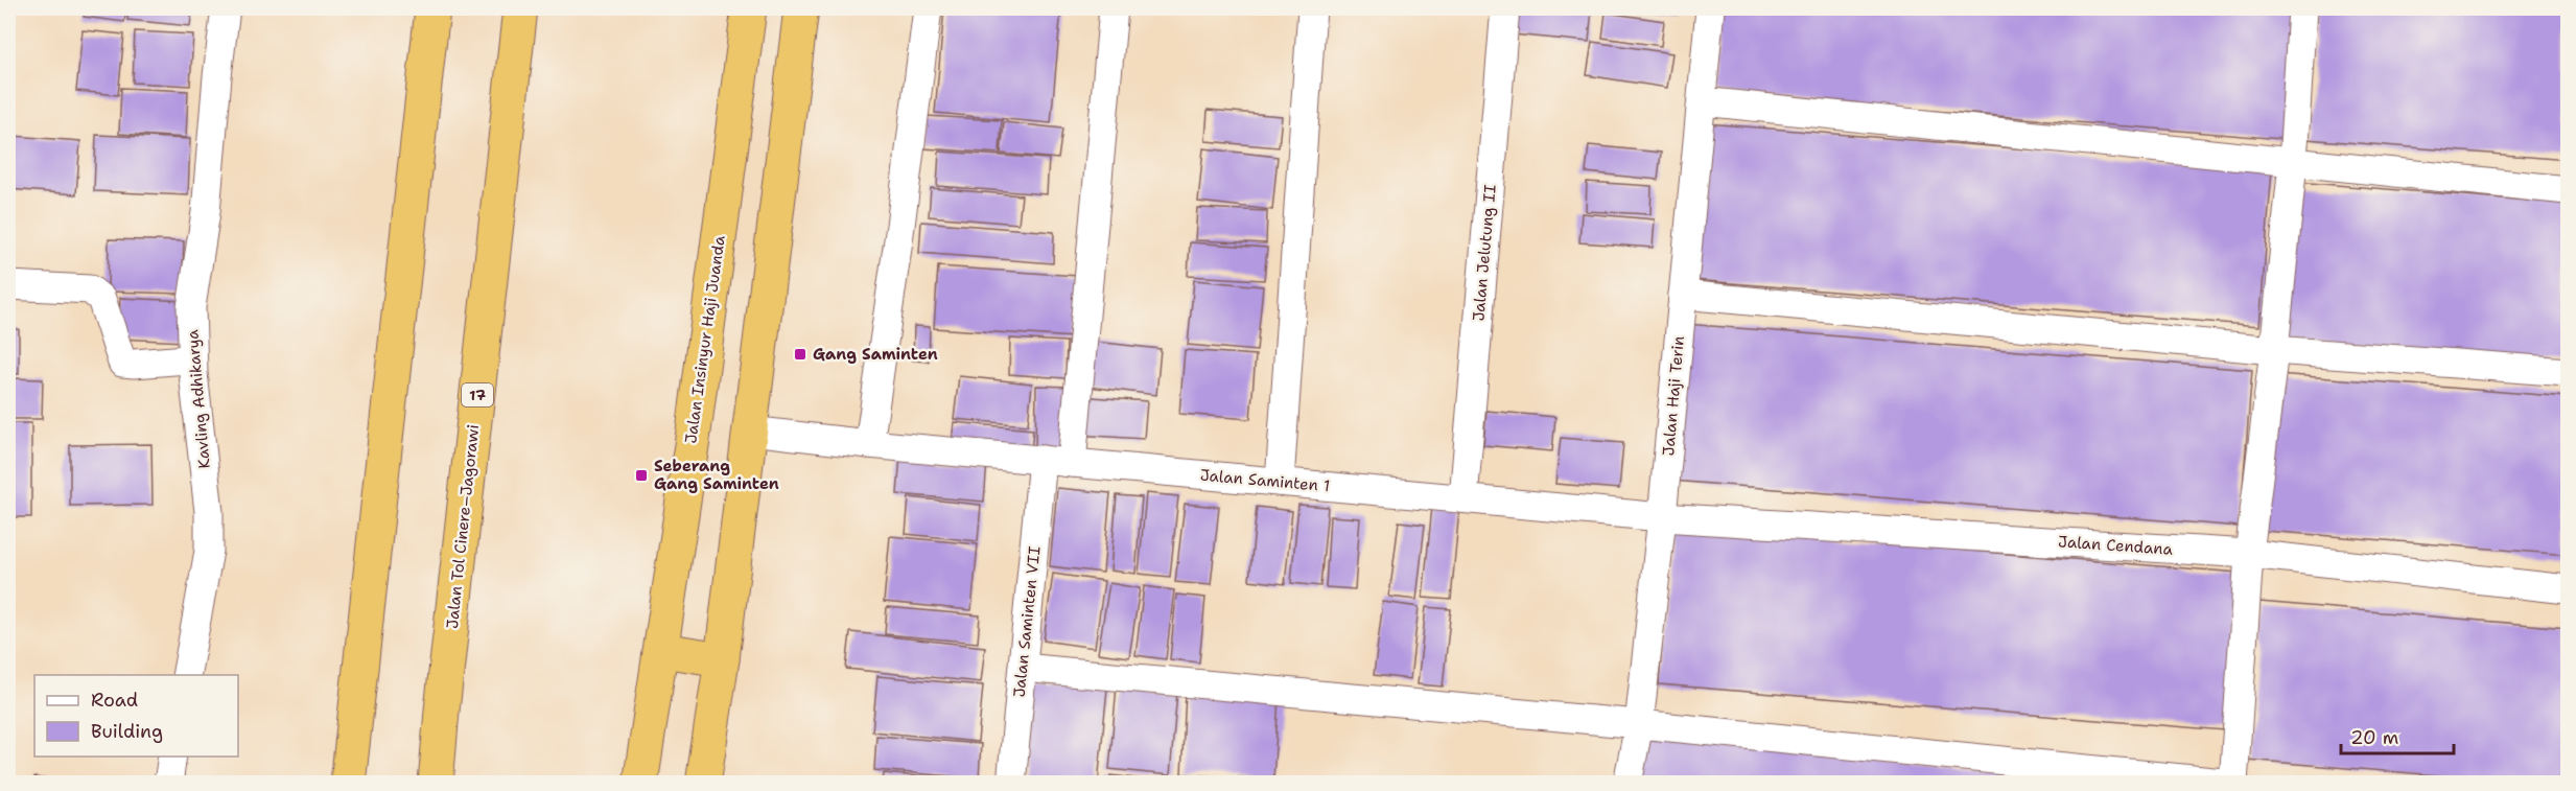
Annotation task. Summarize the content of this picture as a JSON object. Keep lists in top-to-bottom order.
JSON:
{
  "streets": {
    "highway": ["Jalan Insinyur Haji Juanda", "17", "Jalan Tol Cinere–Jagorawi"],
    "street": [
      "Jalan Jelutung II",
      "Jalan Haji Terin",
      "Kavling Adhikarya",
      "Jalan Saminten 1",
      "Jalan Cendana",
      "Jalan Saminten VII"
    ]
  },
  "crossings": [
    ["Jalan Jelutung II", "Jalan Saminten 1"],
    ["Jalan Haji Terin", "Jalan Saminten 1"],
    ["Jalan Haji Terin", "Jalan Cendana"],
    ["Jalan Saminten 1", "Jalan Cendana"],
    ["Jalan Saminten 1", "Jalan Saminten VII"]
  ],
  "places": {
    "transit": ["Gang Saminten", "Seberang Gang Saminten"]
  },
  "legend": ["Road", "Building"],
  "scale_bar": "20 m"
}
